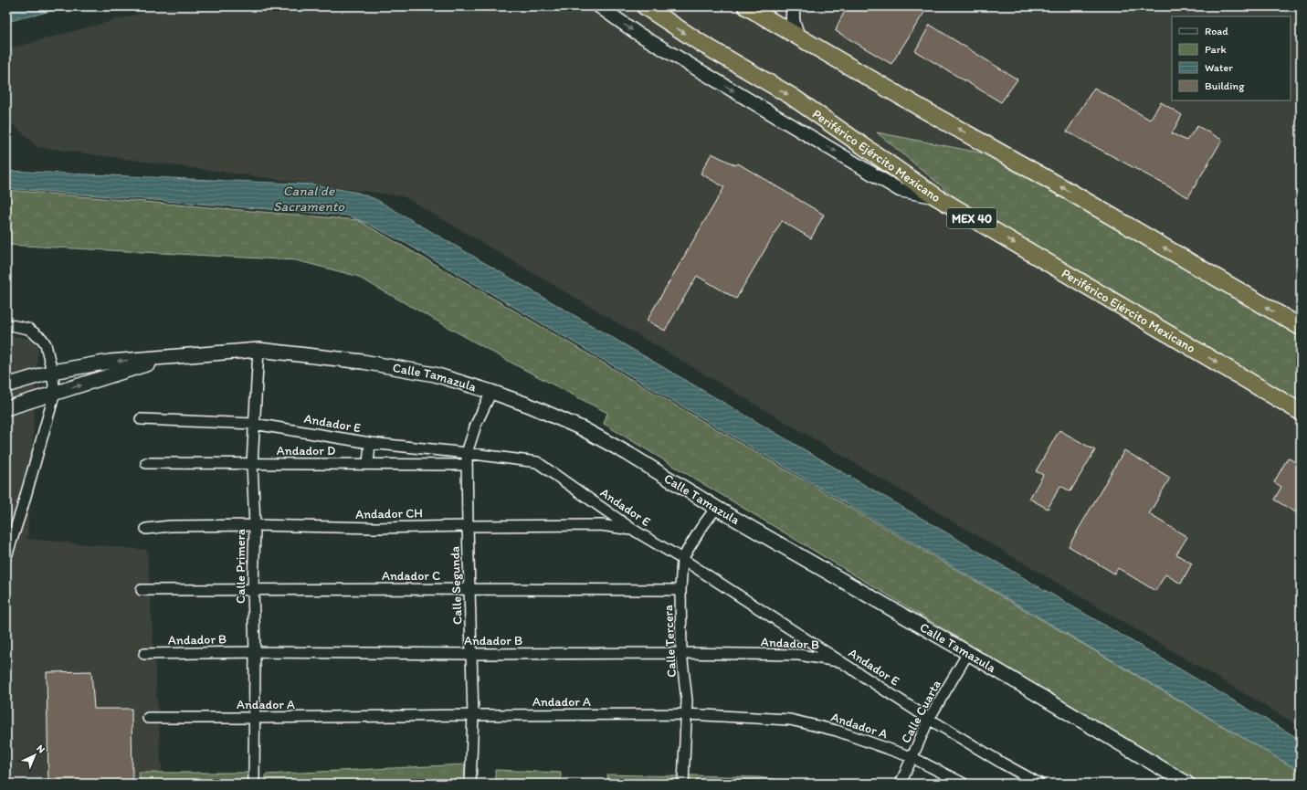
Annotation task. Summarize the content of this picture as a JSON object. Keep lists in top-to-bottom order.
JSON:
{
  "streets": {
    "highway": ["Periférico Ejército Mexicano", "MEX 40"],
    "main road": ["Calle Tamazula"],
    "street": [
      "Andador E",
      "Andador D",
      "Andador CH",
      "Calle Primera",
      "Andador C",
      "Calle Segunda",
      "Andador B",
      "Calle Tercera",
      "Andador A",
      "Calle Cuarta"
    ]
  },
  "crossings": [
    ["Calle Tamazula", "Calle Primera"],
    ["Calle Tamazula", "Calle Segunda"],
    ["Calle Tamazula", "Calle Tercera"],
    ["Calle Tamazula", "Calle Cuarta"],
    ["Andador E", "Andador CH"],
    ["Andador E", "Calle Primera"],
    ["Andador E", "Calle Segunda"],
    ["Andador E", "Andador B"],
    ["Andador E", "Calle Tercera"],
    ["Andador E", "Calle Cuarta"],
    ["Andador D", "Calle Primera"],
    ["Andador D", "Calle Segunda"],
    ["Andador CH", "Calle Primera"],
    ["Andador CH", "Calle Segunda"],
    ["Calle Primera", "Andador C"],
    ["Calle Primera", "Andador B"],
    ["Calle Primera", "Andador A"],
    ["Andador C", "Calle Segunda"],
    ["Andador C", "Calle Tercera"],
    ["Calle Segunda", "Andador B"],
    ["Calle Segunda", "Andador A"],
    ["Andador B", "Calle Tercera"],
    ["Calle Tercera", "Andador A"],
    ["Andador A", "Calle Cuarta"]
  ],
  "water": ["Canal de Sacramento"],
  "legend": [
    "Road",
    "Park",
    "Water",
    "Building"
  ],
  "north": "top right"
}
